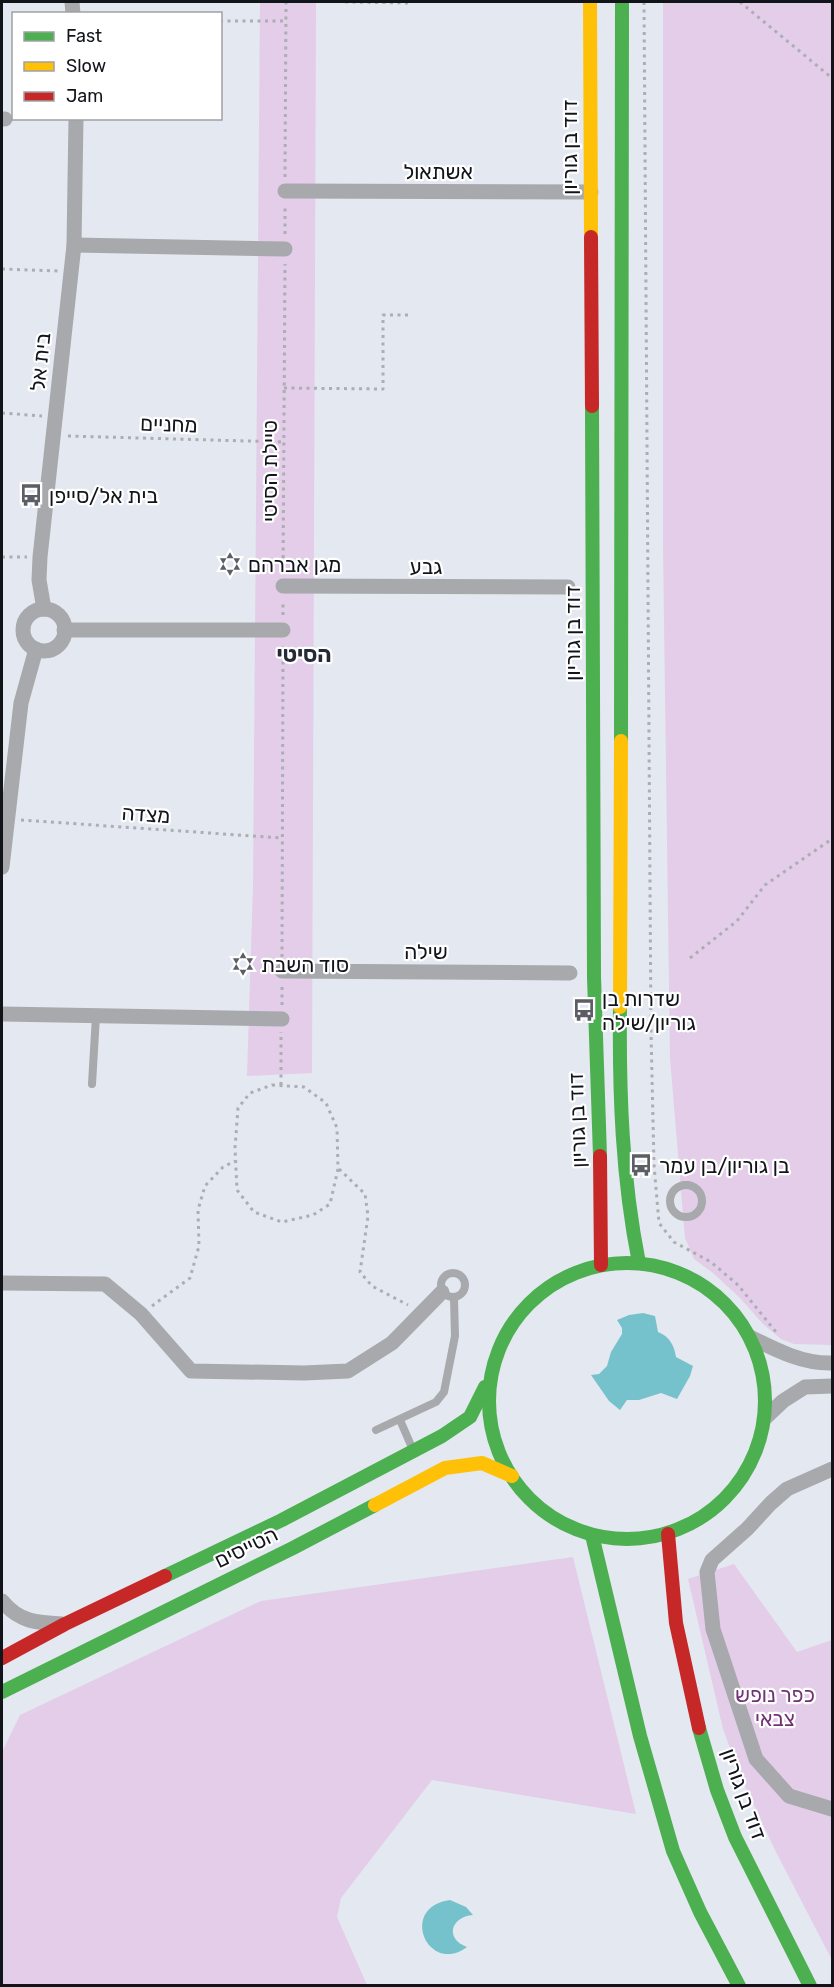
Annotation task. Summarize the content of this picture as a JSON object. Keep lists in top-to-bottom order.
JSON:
{
  "streets": {
    "main road": ["דוד בן גוריון", "הטייסים"],
    "street": [
      "אשתאול",
      "בית אל",
      "גבע",
      "שילה"
    ],
    "path": ["מחניים", "טיילת הסיטי", "מצדה"]
  },
  "crossings": [
    ["דוד בן גוריון", "אשתאול"],
    ["אשתאול", "טיילת הסיטי"],
    ["בית אל", "מחניים"],
    ["מחניים", "טיילת הסיטי"],
    ["טיילת הסיטי", "גבע"],
    ["טיילת הסיטי", "מצדה"],
    ["טיילת הסיטי", "שילה"]
  ],
  "districts": ["הסיטי"],
  "parks": ["כפר נופש צבאי"],
  "places": {
    "bus stop": ["בית אל/סייפן", "שדרות בן גוריון/שילה", "בן גוריון/בן עמר"],
    "synagogue": ["מגן אברהם", "סוד השבת"]
  },
  "legend": ["Fast", "Slow", "Jam"]
}
